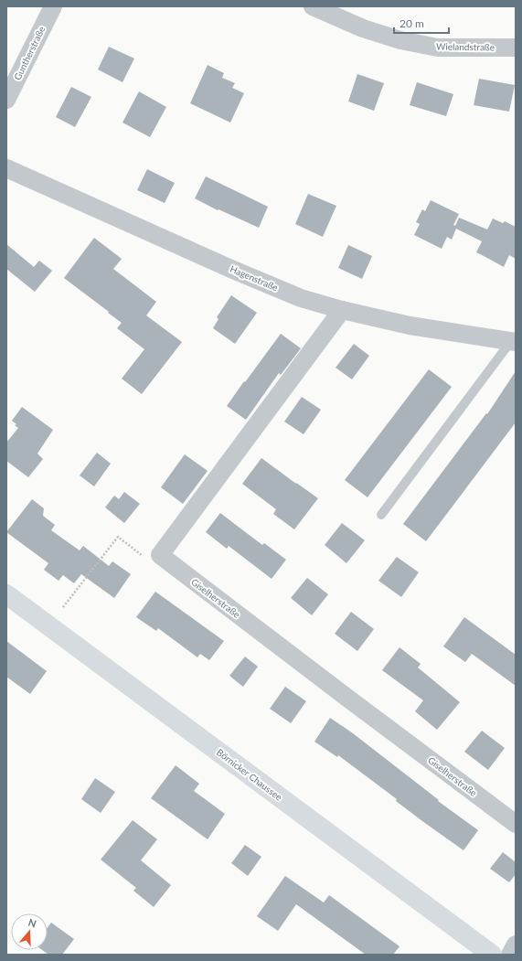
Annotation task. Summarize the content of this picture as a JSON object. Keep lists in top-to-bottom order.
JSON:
{
  "streets": {
    "main road": ["Börnicker Chaussee"],
    "street": [
      "Wielandstraße",
      "Guntherstraße",
      "Hagenstraße",
      "Giselherstraße"
    ]
  },
  "crossings": [
    ["Hagenstraße", "Giselherstraße"]
  ],
  "scale_bar": "20 m",
  "north": "top"
}
